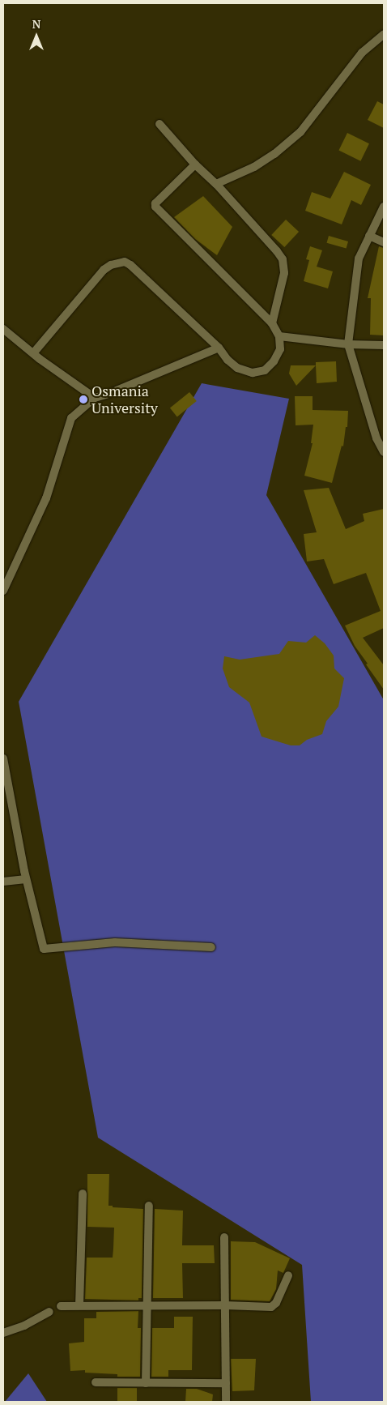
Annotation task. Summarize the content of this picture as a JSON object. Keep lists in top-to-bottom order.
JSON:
{
  "places": ["Osmania University"],
  "north": "top"
}
